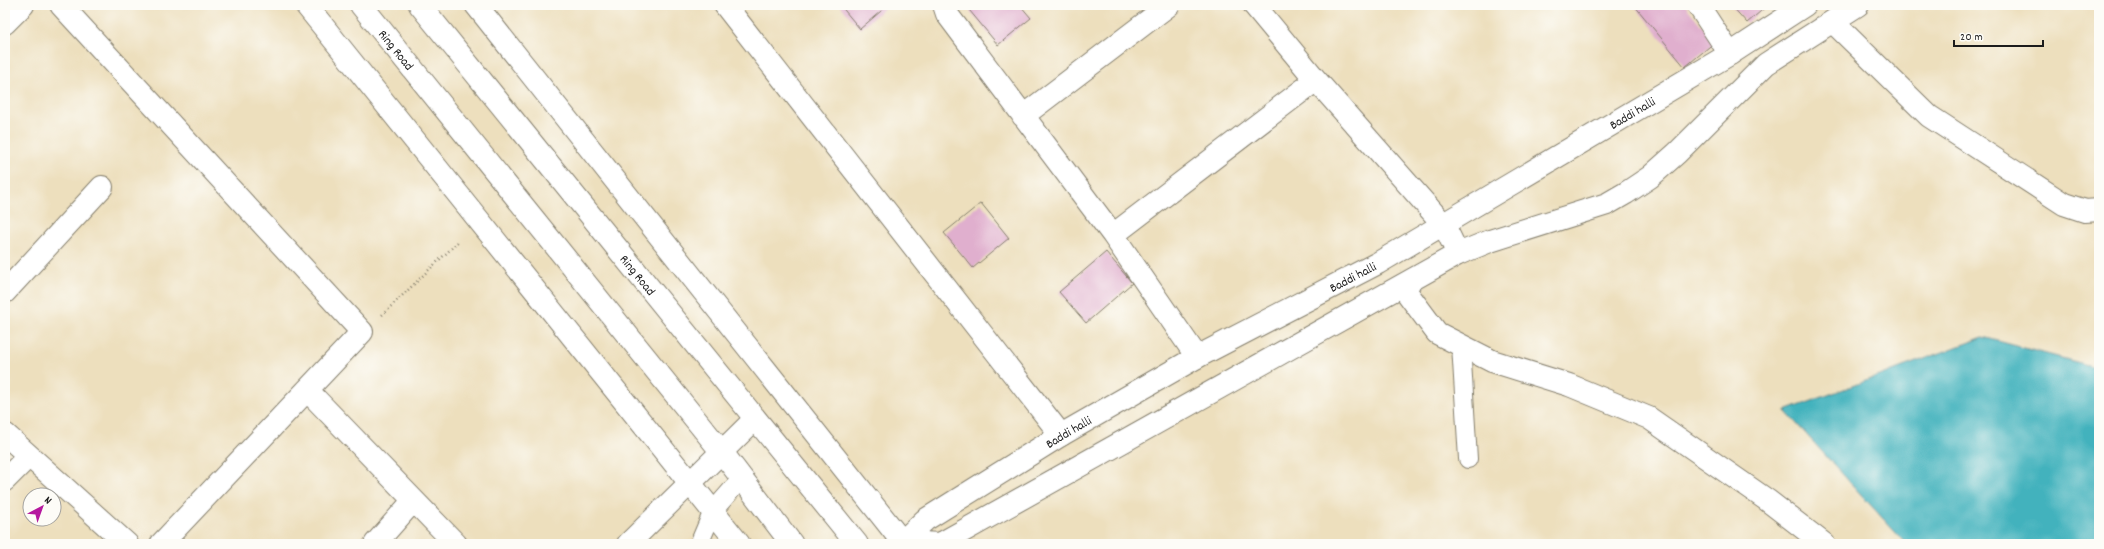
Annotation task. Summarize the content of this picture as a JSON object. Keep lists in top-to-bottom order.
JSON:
{
  "streets": {
    "main road": ["Ring Road", "Baddi halli"]
  },
  "scale_bar": "20 m",
  "north": "top right"
}
